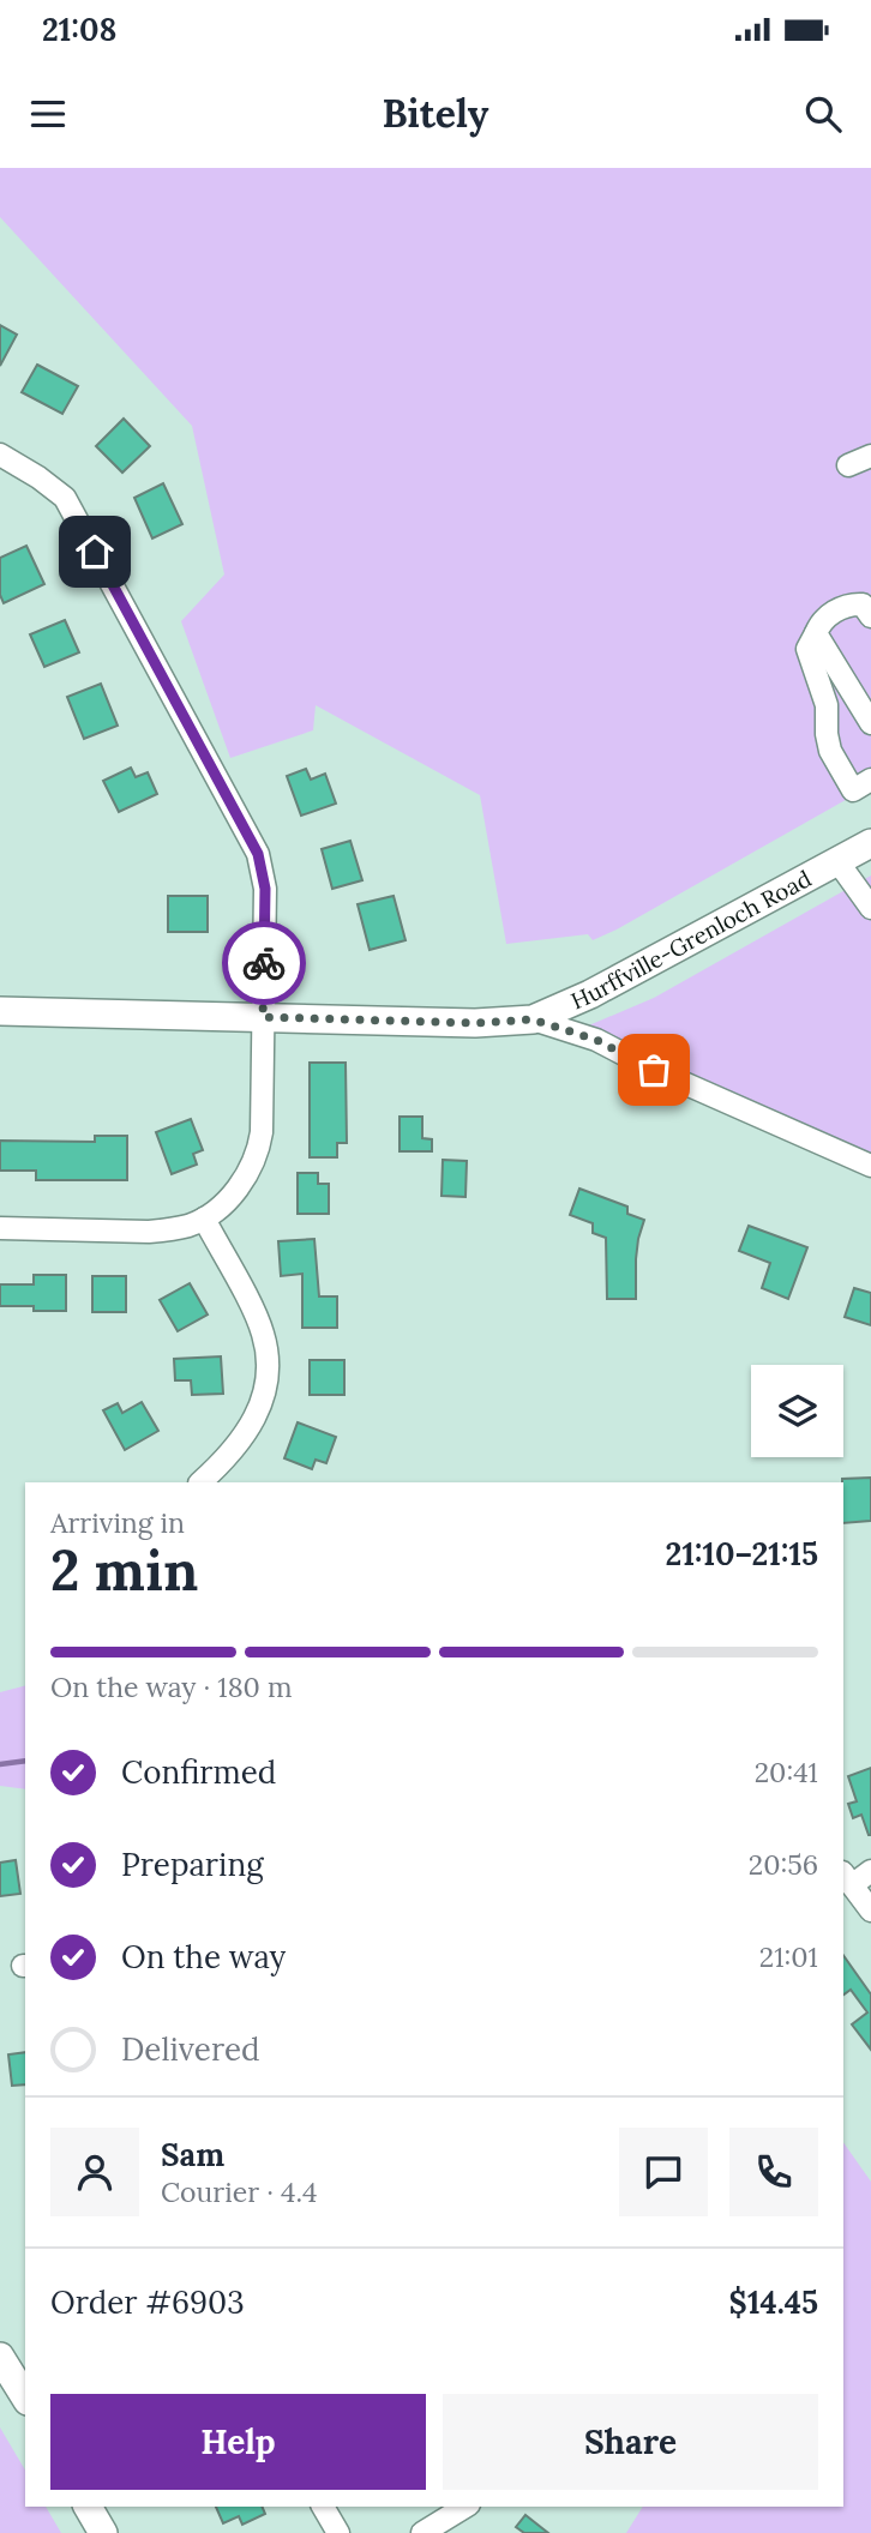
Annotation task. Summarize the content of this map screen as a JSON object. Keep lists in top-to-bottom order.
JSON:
{
  "streets": {
    "main road": ["Hurffville-Grenloch Road"]
  },
  "page": {
    "status": "21:08",
    "header": "Bitely",
    "heading": ["2 min", "Arriving in", "21:10–21:15"],
    "panel": [
      "Sam",
      "Courier · 4.4",
      "Order #6903",
      "$14.45"
    ],
    "bar": "On the way · 180 m",
    "list": [
      ["Confirmed", "20:41"],
      ["Preparing", "20:56"],
      ["On the way", "21:01"],
      "Delivered"
    ],
    "buttons": ["Help", "Share"]
  }
}
